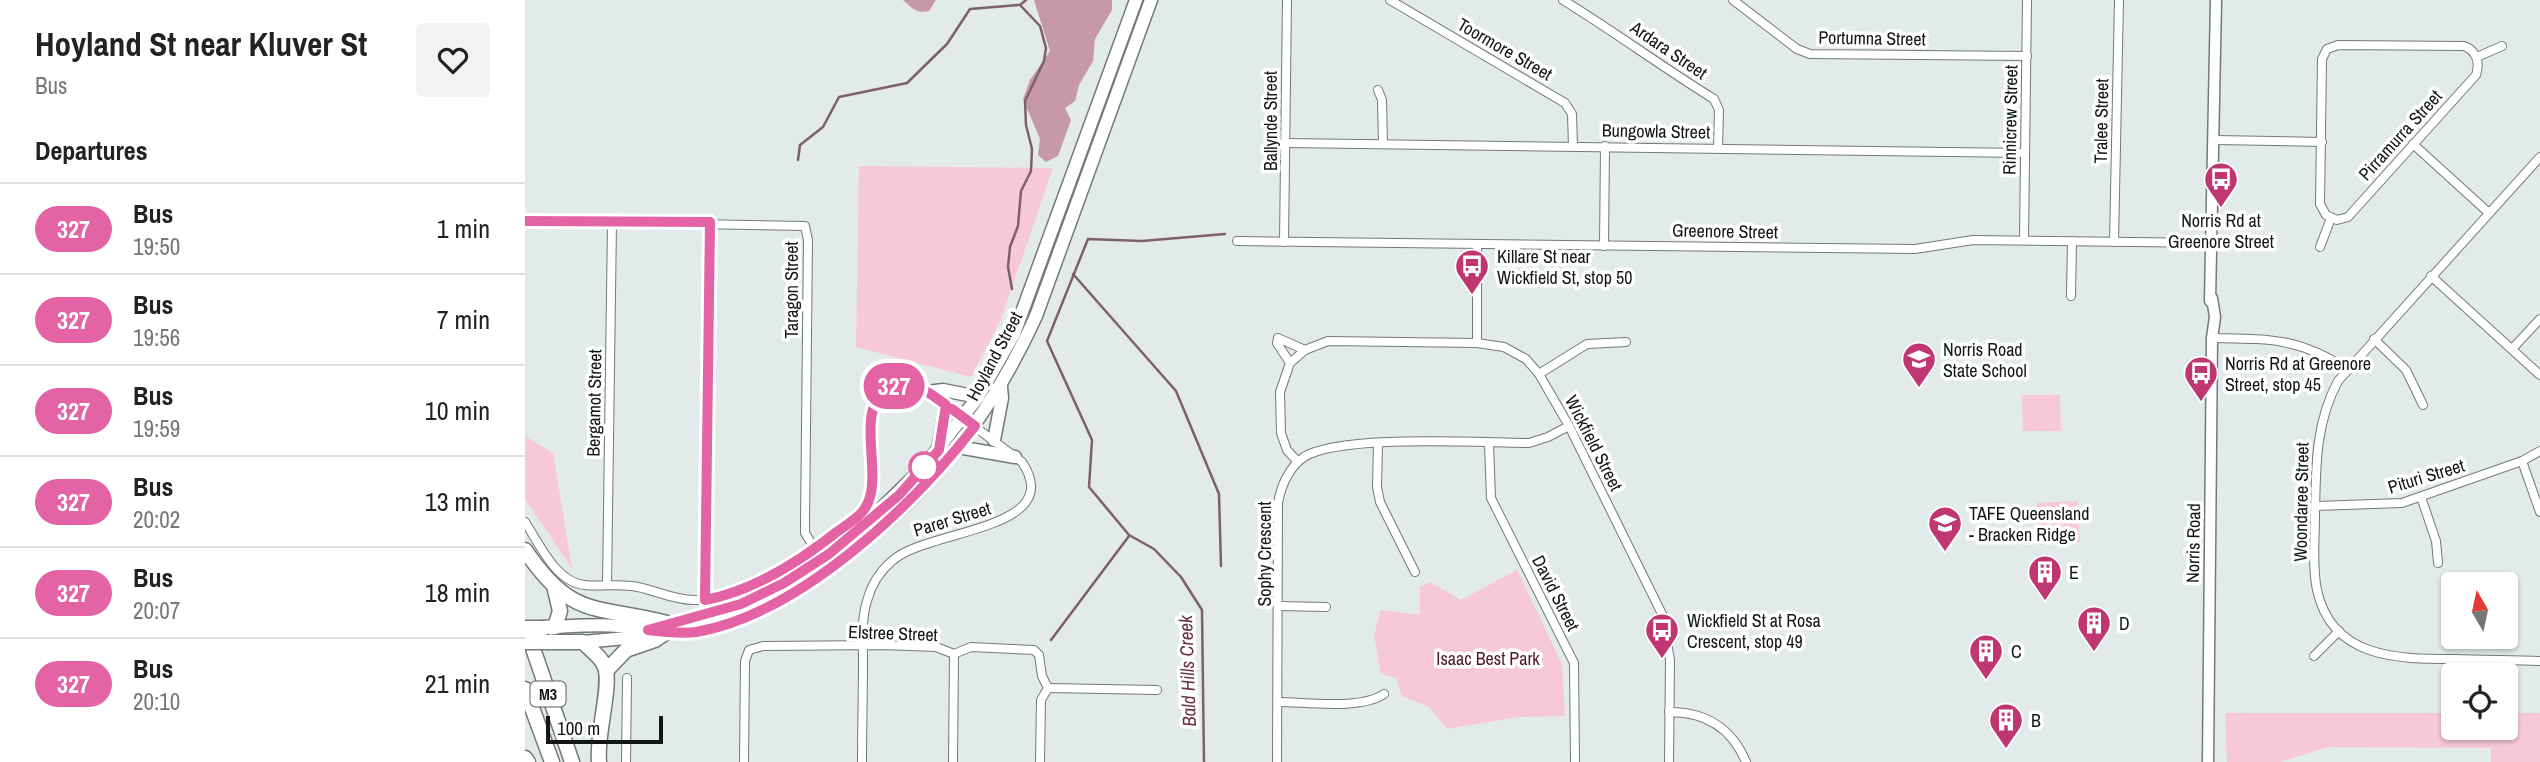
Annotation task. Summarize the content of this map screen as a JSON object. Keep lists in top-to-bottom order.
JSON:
{
  "streets": {
    "highway": ["M3"],
    "main road": ["Hoyland Street", "Norris Road"],
    "street": [
      "Portumna Street",
      "Toormore Street",
      "Ardara Street",
      "Rinnicrew Street",
      "Ballynde Street",
      "Tralee Street",
      "Bungowla Street",
      "Pirramurra Street",
      "Greenore Street",
      "Taragon Street",
      "Bergamot Street",
      "Wickfield Street",
      "Pituri Street",
      "Woondaree Street",
      "Parer Street",
      "Sophy Crescent",
      "David Street",
      "Elstree Street"
    ]
  },
  "crossings": [
    ["Portumna Street", "Rinnicrew Street"],
    ["Toormore Street", "Bungowla Street"],
    ["Ardara Street", "Bungowla Street"],
    ["Rinnicrew Street", "Bungowla Street"],
    ["Rinnicrew Street", "Greenore Street"],
    ["Ballynde Street", "Bungowla Street"],
    ["Ballynde Street", "Greenore Street"],
    ["Tralee Street", "Greenore Street"],
    ["Greenore Street", "Norris Road"],
    ["Taragon Street", "Bergamot Street"],
    ["Hoyland Street", "Parer Street"],
    ["Pituri Street", "Woondaree Street"],
    ["Parer Street", "Elstree Street"]
  ],
  "water": ["Bald Hills Creek"],
  "parks": ["Isaac Best Park"],
  "places": {
    "bus stop": [
      "Norris Rd at Greenore Street",
      "Killare St near Wickfield St, stop 50",
      "Norris Rd at Greenore Street, stop 45",
      "Wickfield St at Rosa Crescent, stop 49"
    ],
    "school or university": ["Norris Road State School", "TAFE Queensland - Bracken Ridge"],
    "building": [
      "E",
      "D",
      "C",
      "B"
    ]
  },
  "lines": ["bus line 327"],
  "scale_bar": "100 m",
  "north": "top",
  "page": {
    "heading": [
      ["Hoyland St near Kluver St", "Bus"],
      "Departures"
    ],
    "on_map": "327",
    "list": [
      {
        "mark": "327",
        "name": "Bus",
        "note": "19:50",
        "value": "1 min"
      },
      {
        "mark": "327",
        "name": "Bus",
        "note": "19:56",
        "value": "7 min"
      },
      {
        "mark": "327",
        "name": "Bus",
        "note": "19:59",
        "value": "10 min"
      },
      {
        "mark": "327",
        "name": "Bus",
        "note": "20:02",
        "value": "13 min"
      },
      {
        "mark": "327",
        "name": "Bus",
        "note": "20:07",
        "value": "18 min"
      },
      {
        "mark": "327",
        "name": "Bus",
        "note": "20:10",
        "value": "21 min"
      }
    ],
    "scale": "100 m"
  }
}
